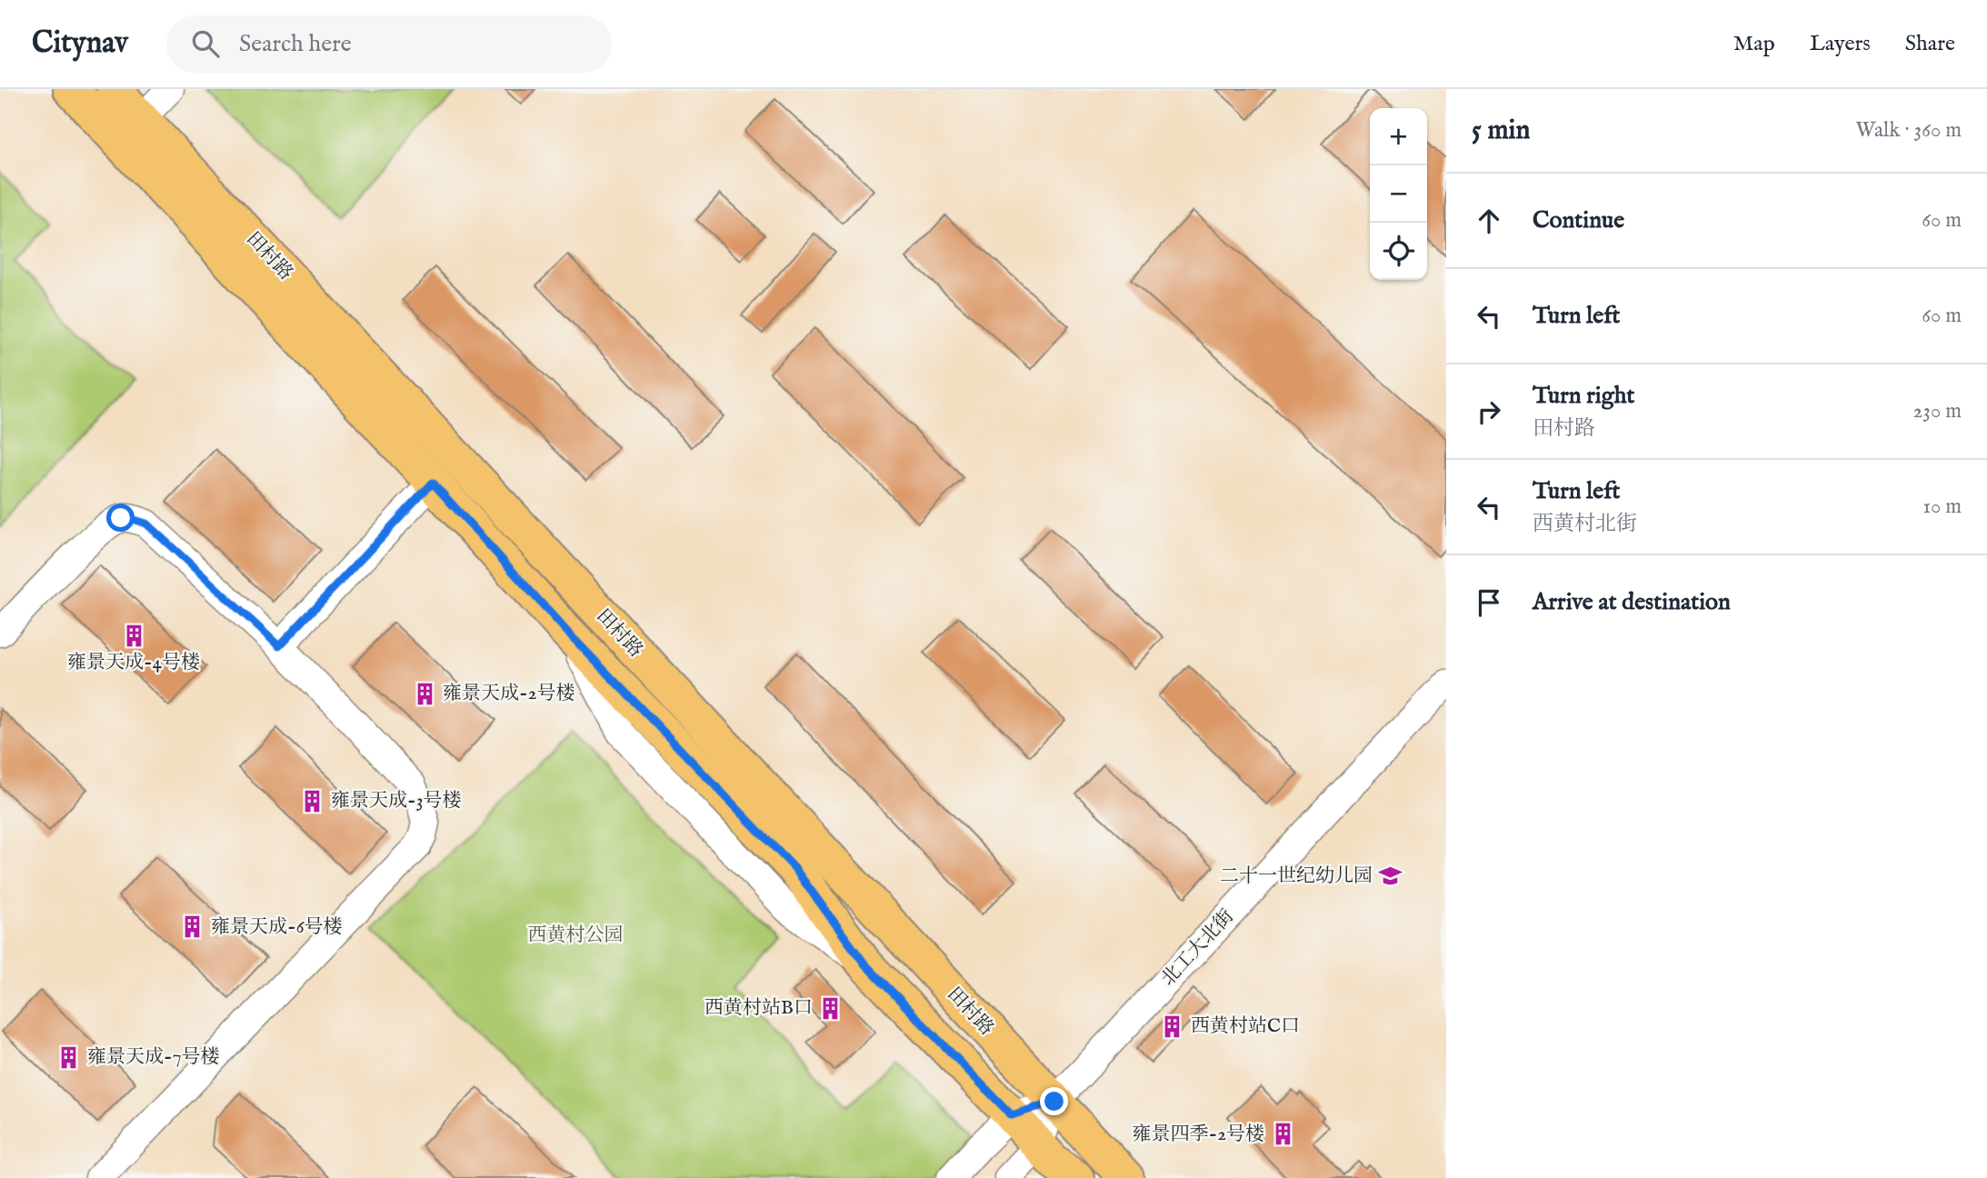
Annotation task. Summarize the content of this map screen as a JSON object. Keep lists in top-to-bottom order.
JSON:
{
  "streets": {
    "main road": ["田村路"],
    "street": ["北工大北街"]
  },
  "crossings": [
    ["田村路", "北工大北街"]
  ],
  "parks": ["西黄村公园"],
  "places": {
    "building": [
      "雍景天成-4号楼",
      "雍景天成-2号楼",
      "雍景天成-3号楼",
      "雍景天成-6号楼",
      "西黄村站B口",
      "西黄村站C口",
      "雍景天成-7号楼",
      "雍景四季-2号楼"
    ],
    "school or university": ["二十一世纪幼儿园"]
  },
  "page": {
    "header": "Citynav",
    "search": "Search here",
    "nav": ["Map", "Layers", "Share"],
    "heading": ["5 min", "Walk · 360 m"],
    "map_buttons": ["+", "−"],
    "list": [
      ["Continue", "60 m"],
      ["Turn left", "60 m"],
      ["Turn right", "田村路", "230 m"],
      ["Turn left", "西黄村北街", "10 m"],
      "Arrive at destination"
    ]
  }
}
